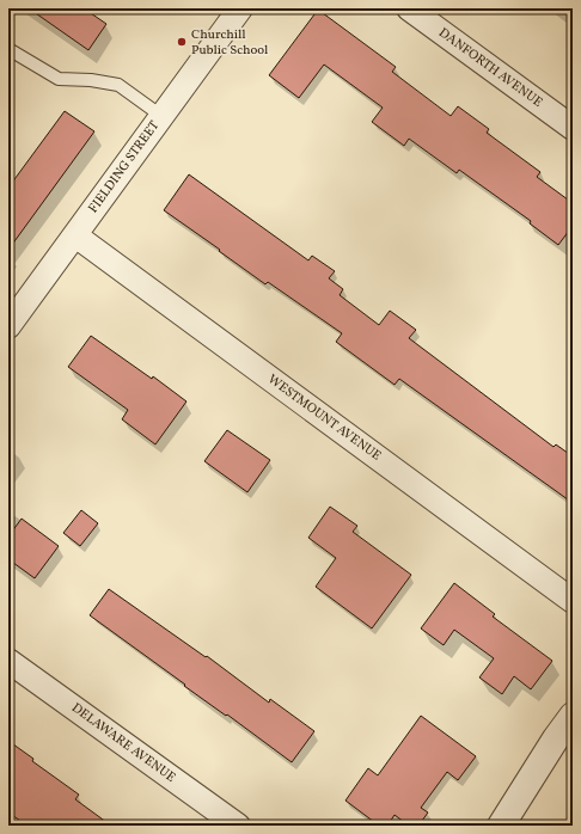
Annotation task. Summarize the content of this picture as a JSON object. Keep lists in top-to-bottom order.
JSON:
{
  "streets": {
    "street": [
      "DANFORTH AVENUE",
      "FIELDING STREET",
      "WESTMOUNT AVENUE",
      "DELAWARE AVENUE"
    ]
  },
  "crossings": [
    ["FIELDING STREET", "WESTMOUNT AVENUE"]
  ],
  "places": ["Churchill Public School"]
}
